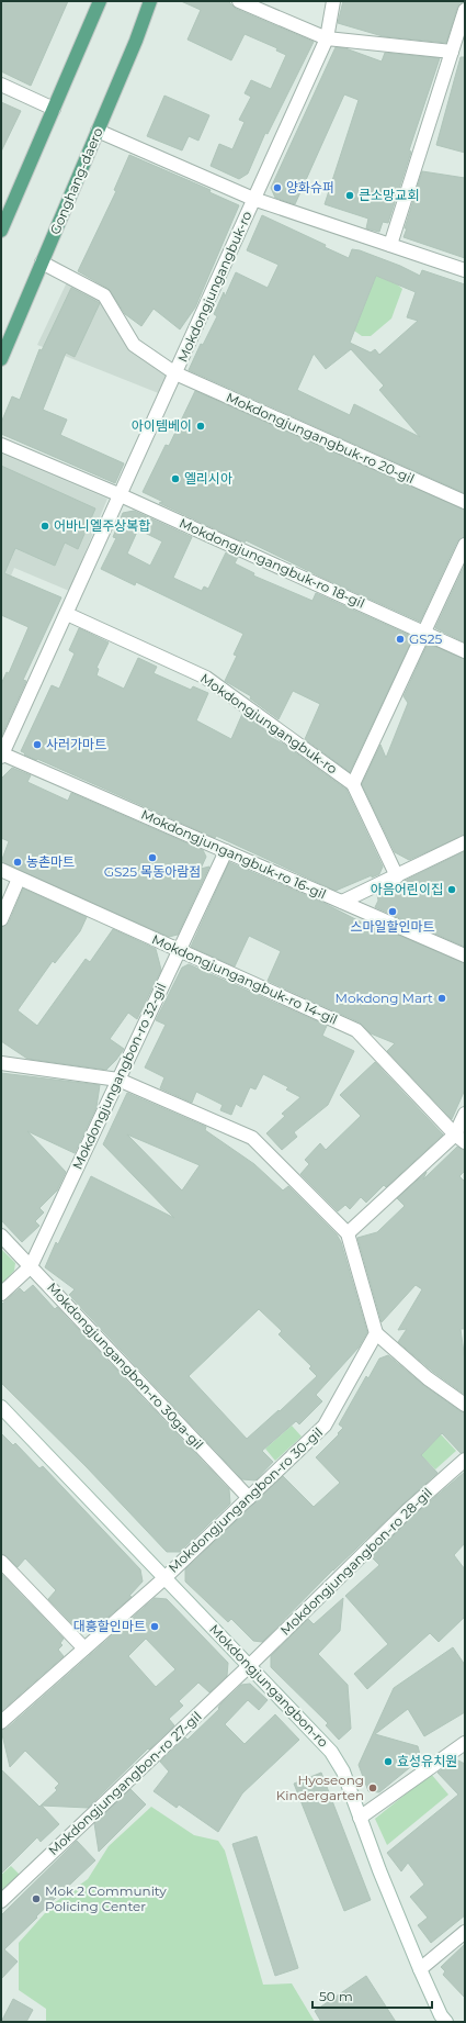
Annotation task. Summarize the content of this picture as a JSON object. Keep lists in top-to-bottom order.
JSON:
{
  "streets": {
    "main road": ["Gonghang-daero"],
    "street": [
      "Mokdongjungangbuk-ro",
      "Mokdongjungangbuk-ro 20-gil",
      "Mokdongjungangbuk-ro 18-gil",
      "Mokdongjungangbuk-ro 16-gil",
      "Mokdongjungangbuk-ro 14-gil",
      "Mokdongjungangbon-ro 32-gil",
      "Mokdongjungangbon-ro 30ga-gil",
      "Mokdongjungangbon-ro 30-gil",
      "Mokdongjungangbon-ro 28-gil",
      "Mokdongjungangbon-ro",
      "Mokdongjungangbon-ro 27-gil"
    ]
  },
  "crossings": [
    ["Gonghang-daero", "Mokdongjungangbuk-ro"],
    ["Mokdongjungangbuk-ro", "Mokdongjungangbuk-ro 20-gil"],
    ["Mokdongjungangbuk-ro", "Mokdongjungangbuk-ro 18-gil"],
    ["Mokdongjungangbuk-ro", "Mokdongjungangbuk-ro 16-gil"],
    ["Mokdongjungangbuk-ro 16-gil", "Mokdongjungangbon-ro 32-gil"],
    ["Mokdongjungangbuk-ro 14-gil", "Mokdongjungangbon-ro 32-gil"],
    ["Mokdongjungangbon-ro 32-gil", "Mokdongjungangbon-ro 30ga-gil"],
    ["Mokdongjungangbon-ro 30ga-gil", "Mokdongjungangbon-ro 30-gil"],
    ["Mokdongjungangbon-ro 30-gil", "Mokdongjungangbon-ro"],
    ["Mokdongjungangbon-ro 28-gil", "Mokdongjungangbon-ro"],
    ["Mokdongjungangbon-ro 28-gil", "Mokdongjungangbon-ro 27-gil"],
    ["Mokdongjungangbon-ro", "Mokdongjungangbon-ro 27-gil"]
  ],
  "places": [
    "양화슈퍼",
    "큰소망교회",
    "아이템베이",
    "엘리시아",
    "어바니엘주상복합",
    "GS25",
    "사러가마트",
    "GS25 목동아람점",
    "농촌마트",
    "아음어린이집",
    "스마일할인마트",
    "Mokdong Mart",
    "대흥할인마트",
    "효성유치원",
    "Hyoseong Kindergarten",
    "Mok 2 Community Policing Center"
  ],
  "scale_bar": "50 m"
}
